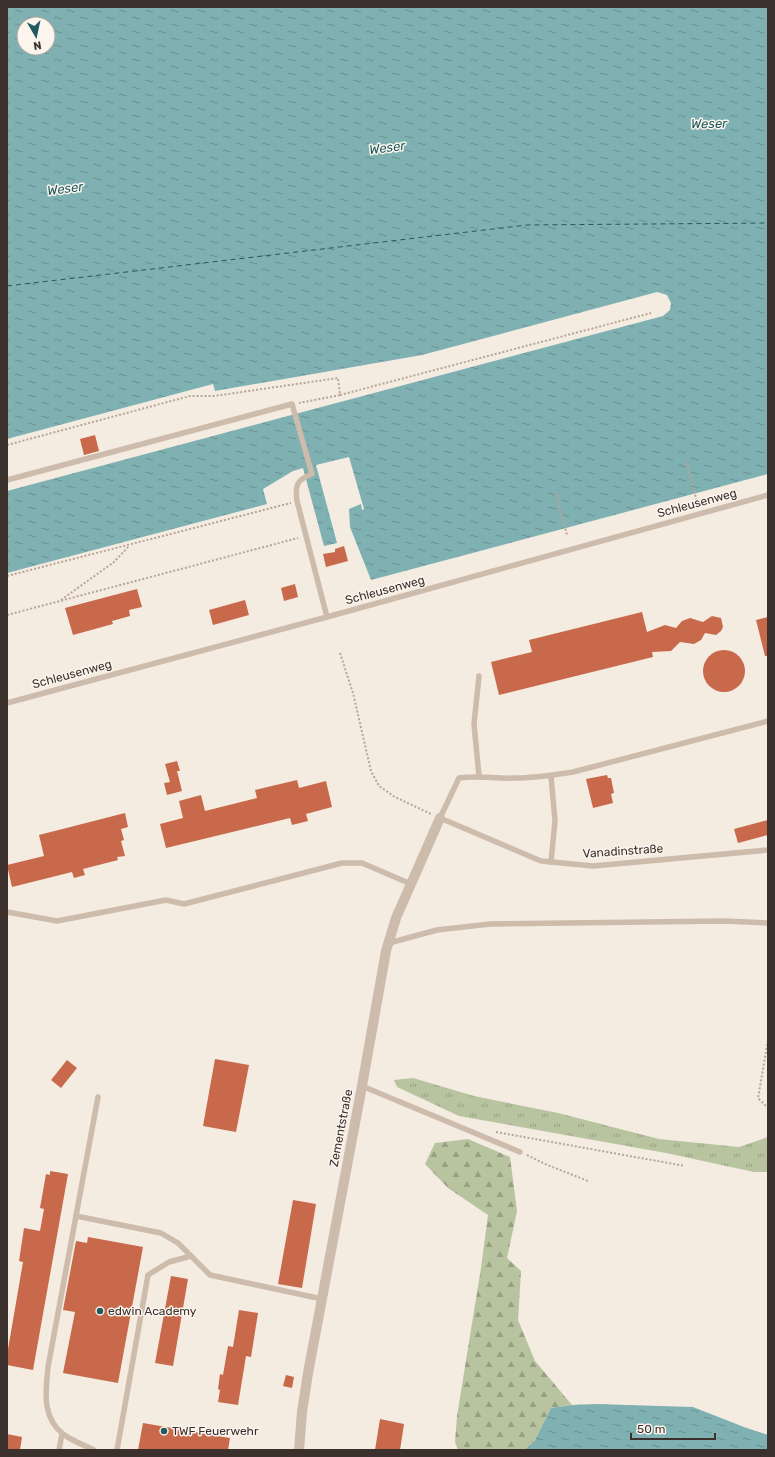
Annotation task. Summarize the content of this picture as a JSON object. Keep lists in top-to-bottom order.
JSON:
{
  "streets": {
    "street": ["Zementstraße"],
    "lane": ["Schleusenweg", "Vanadinstraße"]
  },
  "crossings": [
    ["Vanadinstraße", "Zementstraße"]
  ],
  "water": ["Weser"],
  "places": ["edwin Academy", "TWF Feuerwehr"],
  "scale_bar": "50 m",
  "north": "bottom"
}
